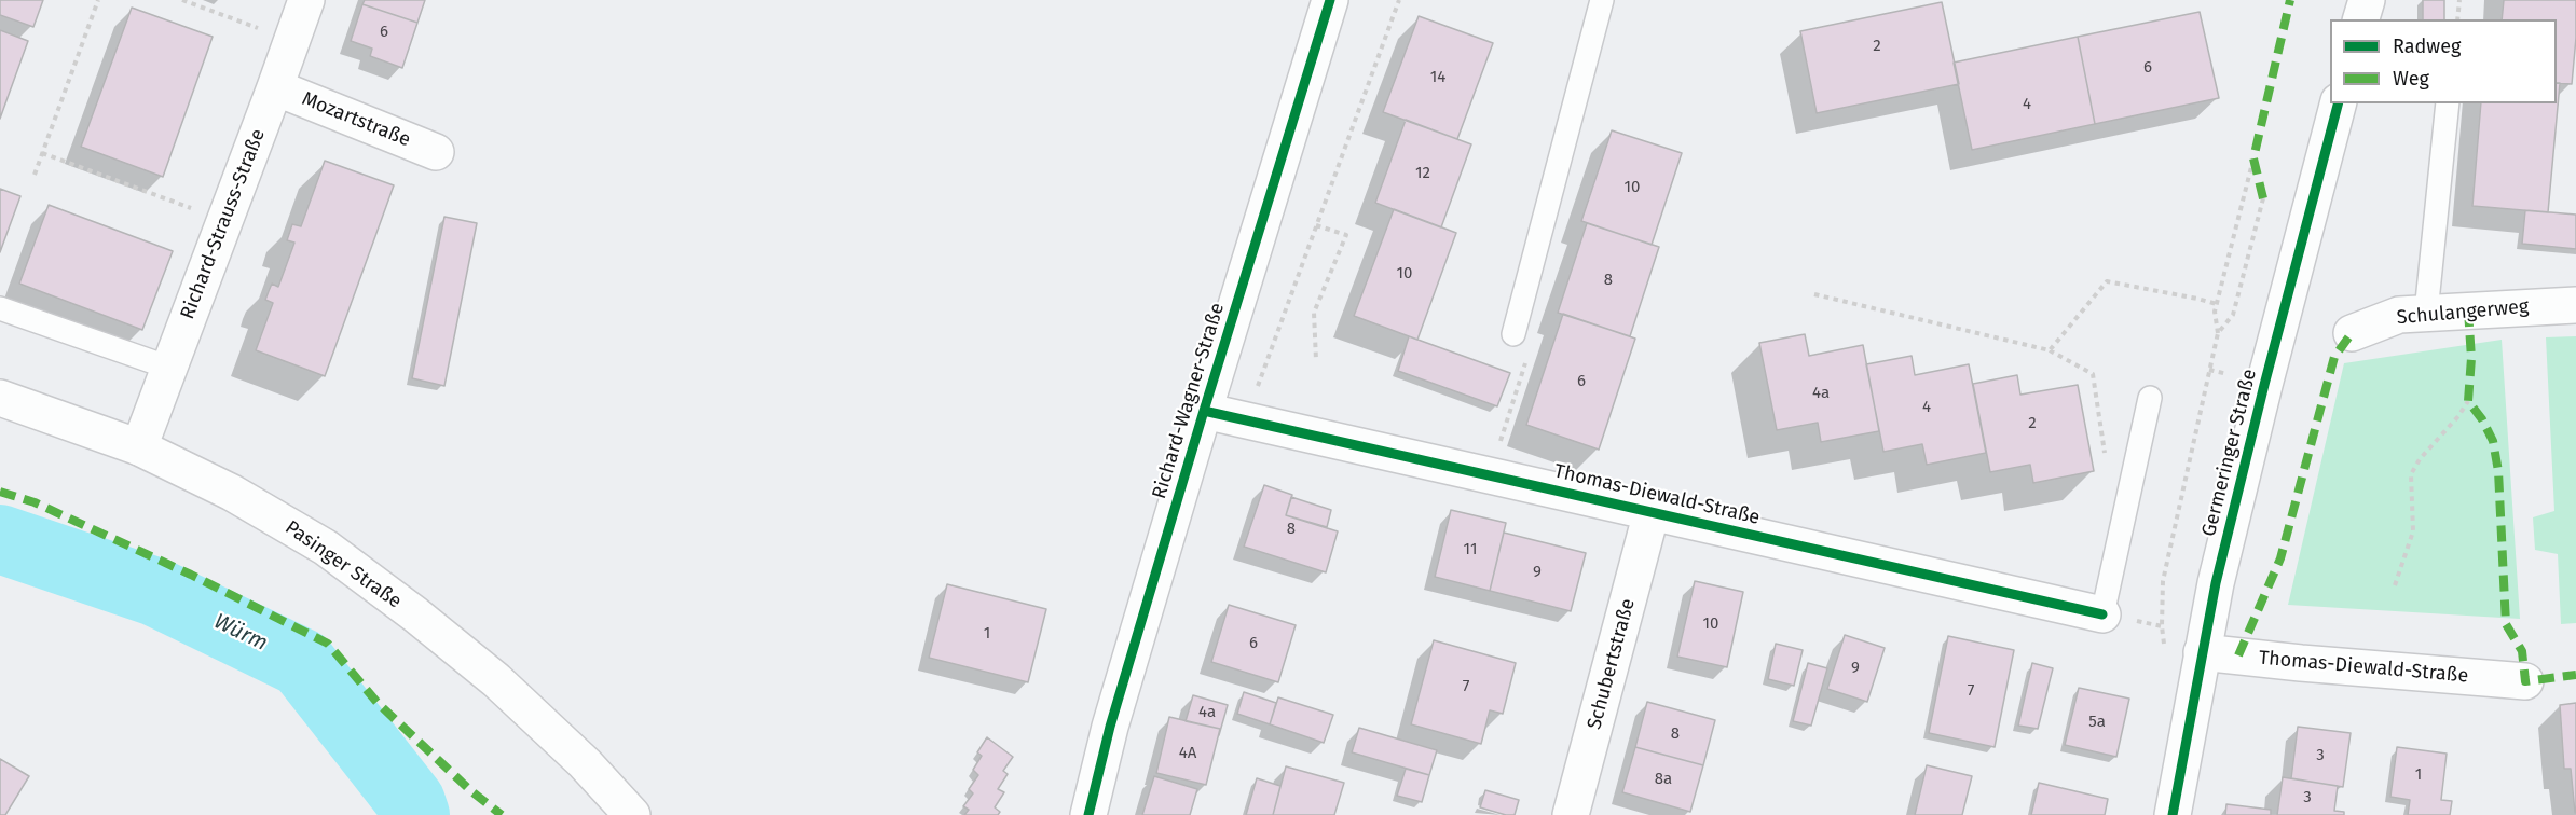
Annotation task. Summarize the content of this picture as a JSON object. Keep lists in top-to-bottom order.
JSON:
{
  "streets": {
    "street": [
      "Mozartstraße",
      "Richard-Strauss-Straße",
      "Schulangerweg",
      "Richard-Wagner-Straße",
      "Germeringer Straße",
      "Thomas-Diewald-Straße",
      "Pasinger Straße",
      "Schubertstraße"
    ]
  },
  "crossings": [
    ["Mozartstraße", "Richard-Strauss-Straße"],
    ["Richard-Strauss-Straße", "Pasinger Straße"],
    ["Richard-Wagner-Straße", "Thomas-Diewald-Straße"],
    ["Germeringer Straße", "Thomas-Diewald-Straße"],
    ["Thomas-Diewald-Straße", "Schubertstraße"]
  ],
  "water": ["Würm"],
  "house_numbers": [
    "6",
    "2",
    "6",
    "14",
    "4",
    "12",
    "10",
    "10",
    "8",
    "6",
    "4a",
    "4",
    "2",
    "8",
    "11",
    "9",
    "10",
    "1",
    "6",
    "9",
    "7",
    "7",
    "4a",
    "5a",
    "8",
    "4A",
    "3",
    "1",
    "8a",
    "3"
  ],
  "legend": ["Radweg", "Weg"]
}
